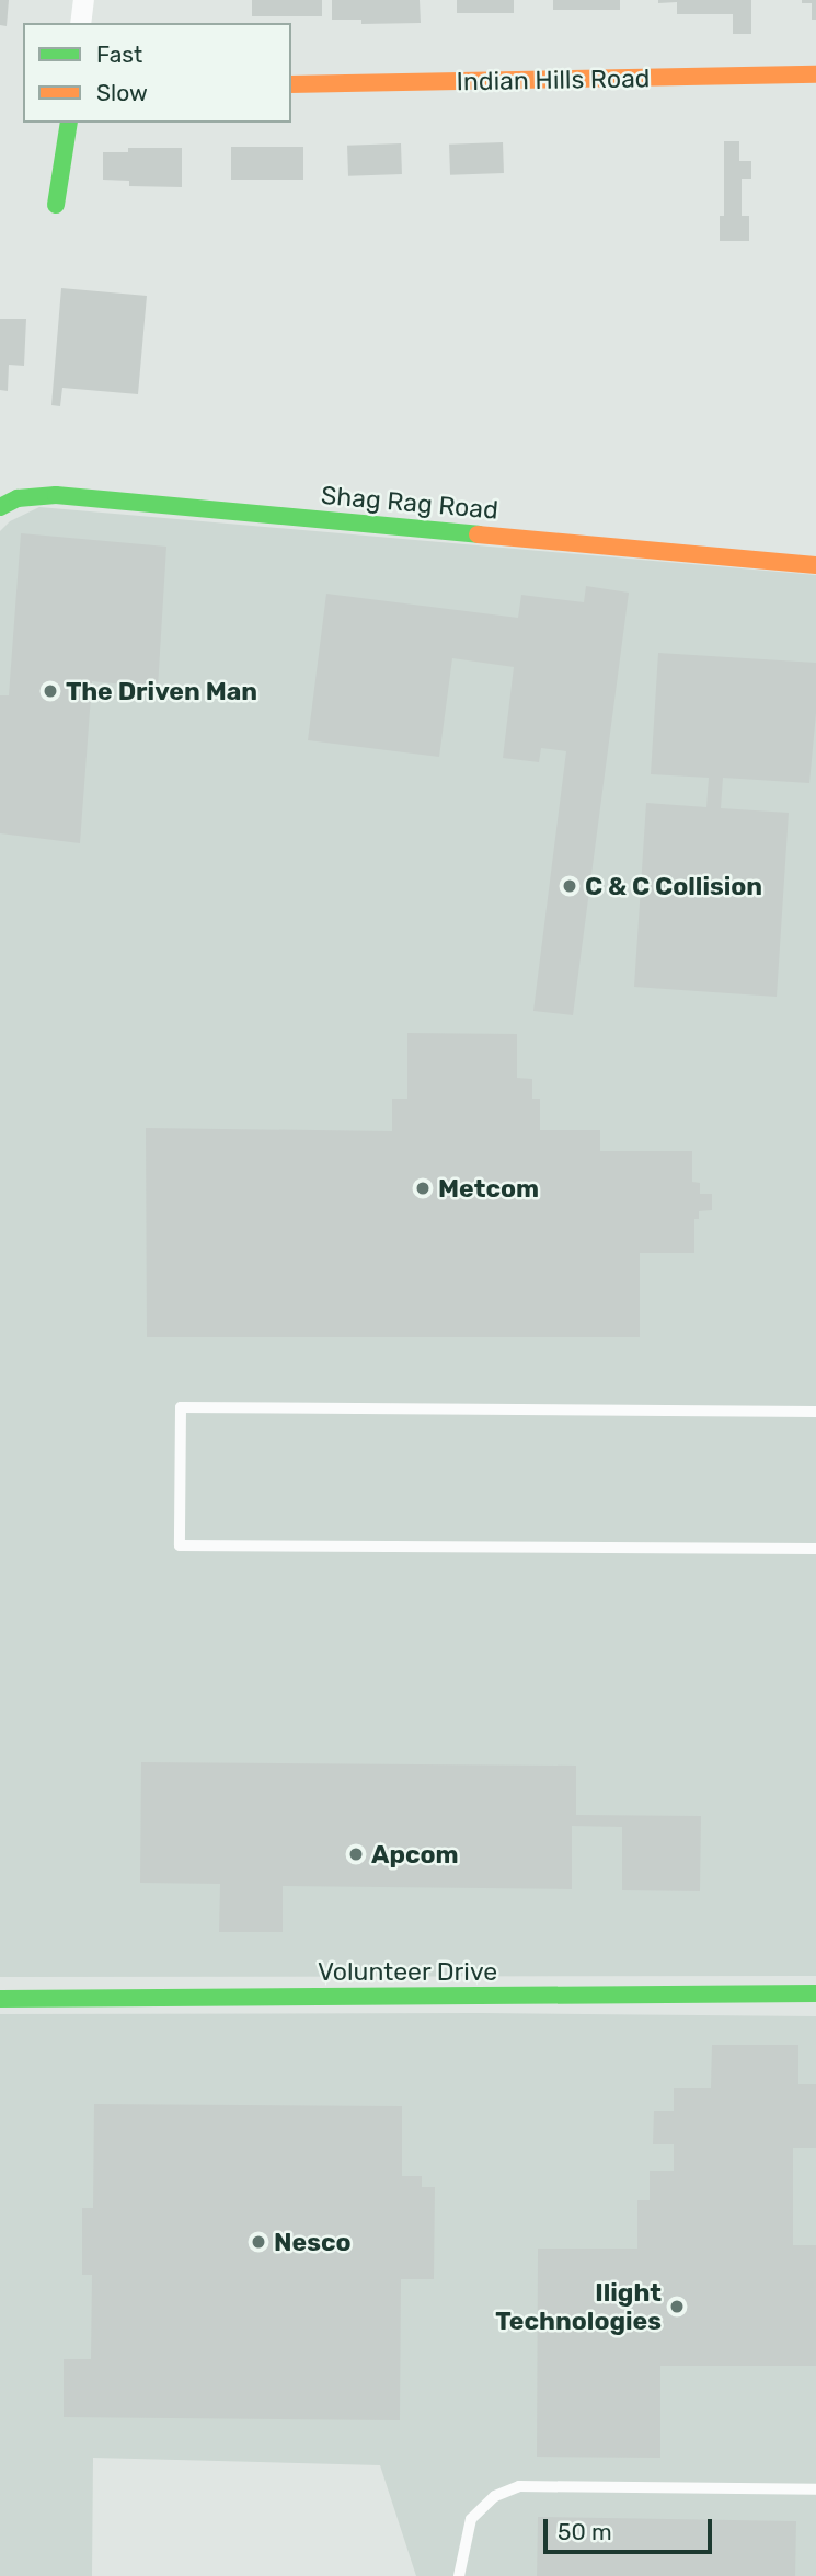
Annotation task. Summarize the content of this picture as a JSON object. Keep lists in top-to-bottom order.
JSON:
{
  "streets": {
    "street": ["Indian Hills Road", "Shag Rag Road", "Volunteer Drive"]
  },
  "places": [
    "The Driven Man",
    "C & C Collision",
    "Metcom",
    "Apcom",
    "Nesco",
    "Ilight Technologies"
  ],
  "legend": ["Fast", "Slow"],
  "scale_bar": "50 m"
}
